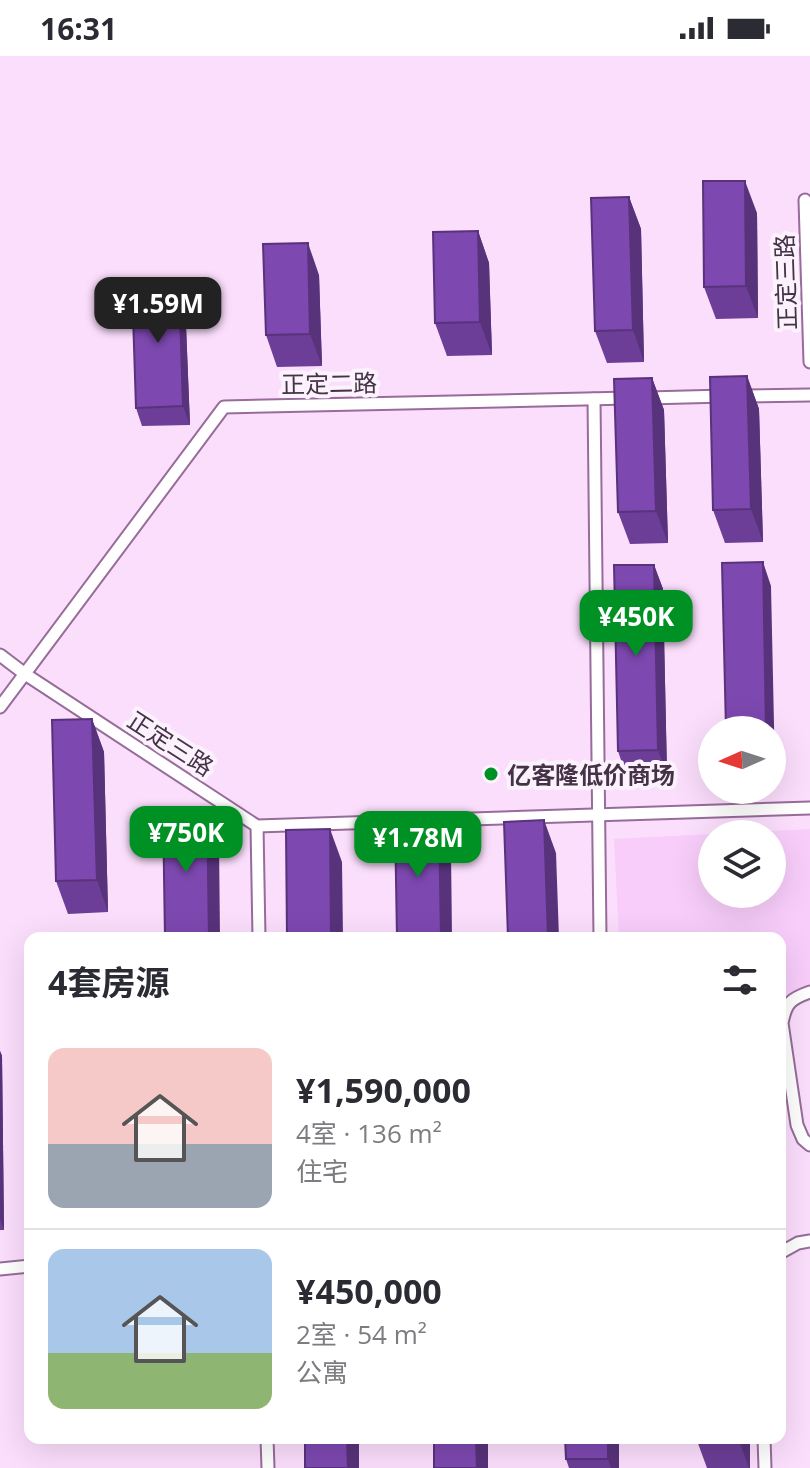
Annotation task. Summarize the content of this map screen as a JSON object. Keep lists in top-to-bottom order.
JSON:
{
  "streets": {
    "lane": ["正定三路", "正定二路"]
  },
  "crossings": [
    ["正定三路", "正定二路"]
  ],
  "places": ["亿客隆低价商场"],
  "north": "left",
  "page": {
    "status": "16:31",
    "price": [
      "¥1.59M",
      "¥450K",
      "¥750K",
      "¥1.78M"
    ],
    "heading": "4套房源",
    "list": [
      {
        "name": "¥1,590,000",
        "note": "4室 · 136 m² · 住宅"
      },
      {
        "name": "¥450,000",
        "note": "2室 · 54 m² · 公寓"
      }
    ]
  }
}
